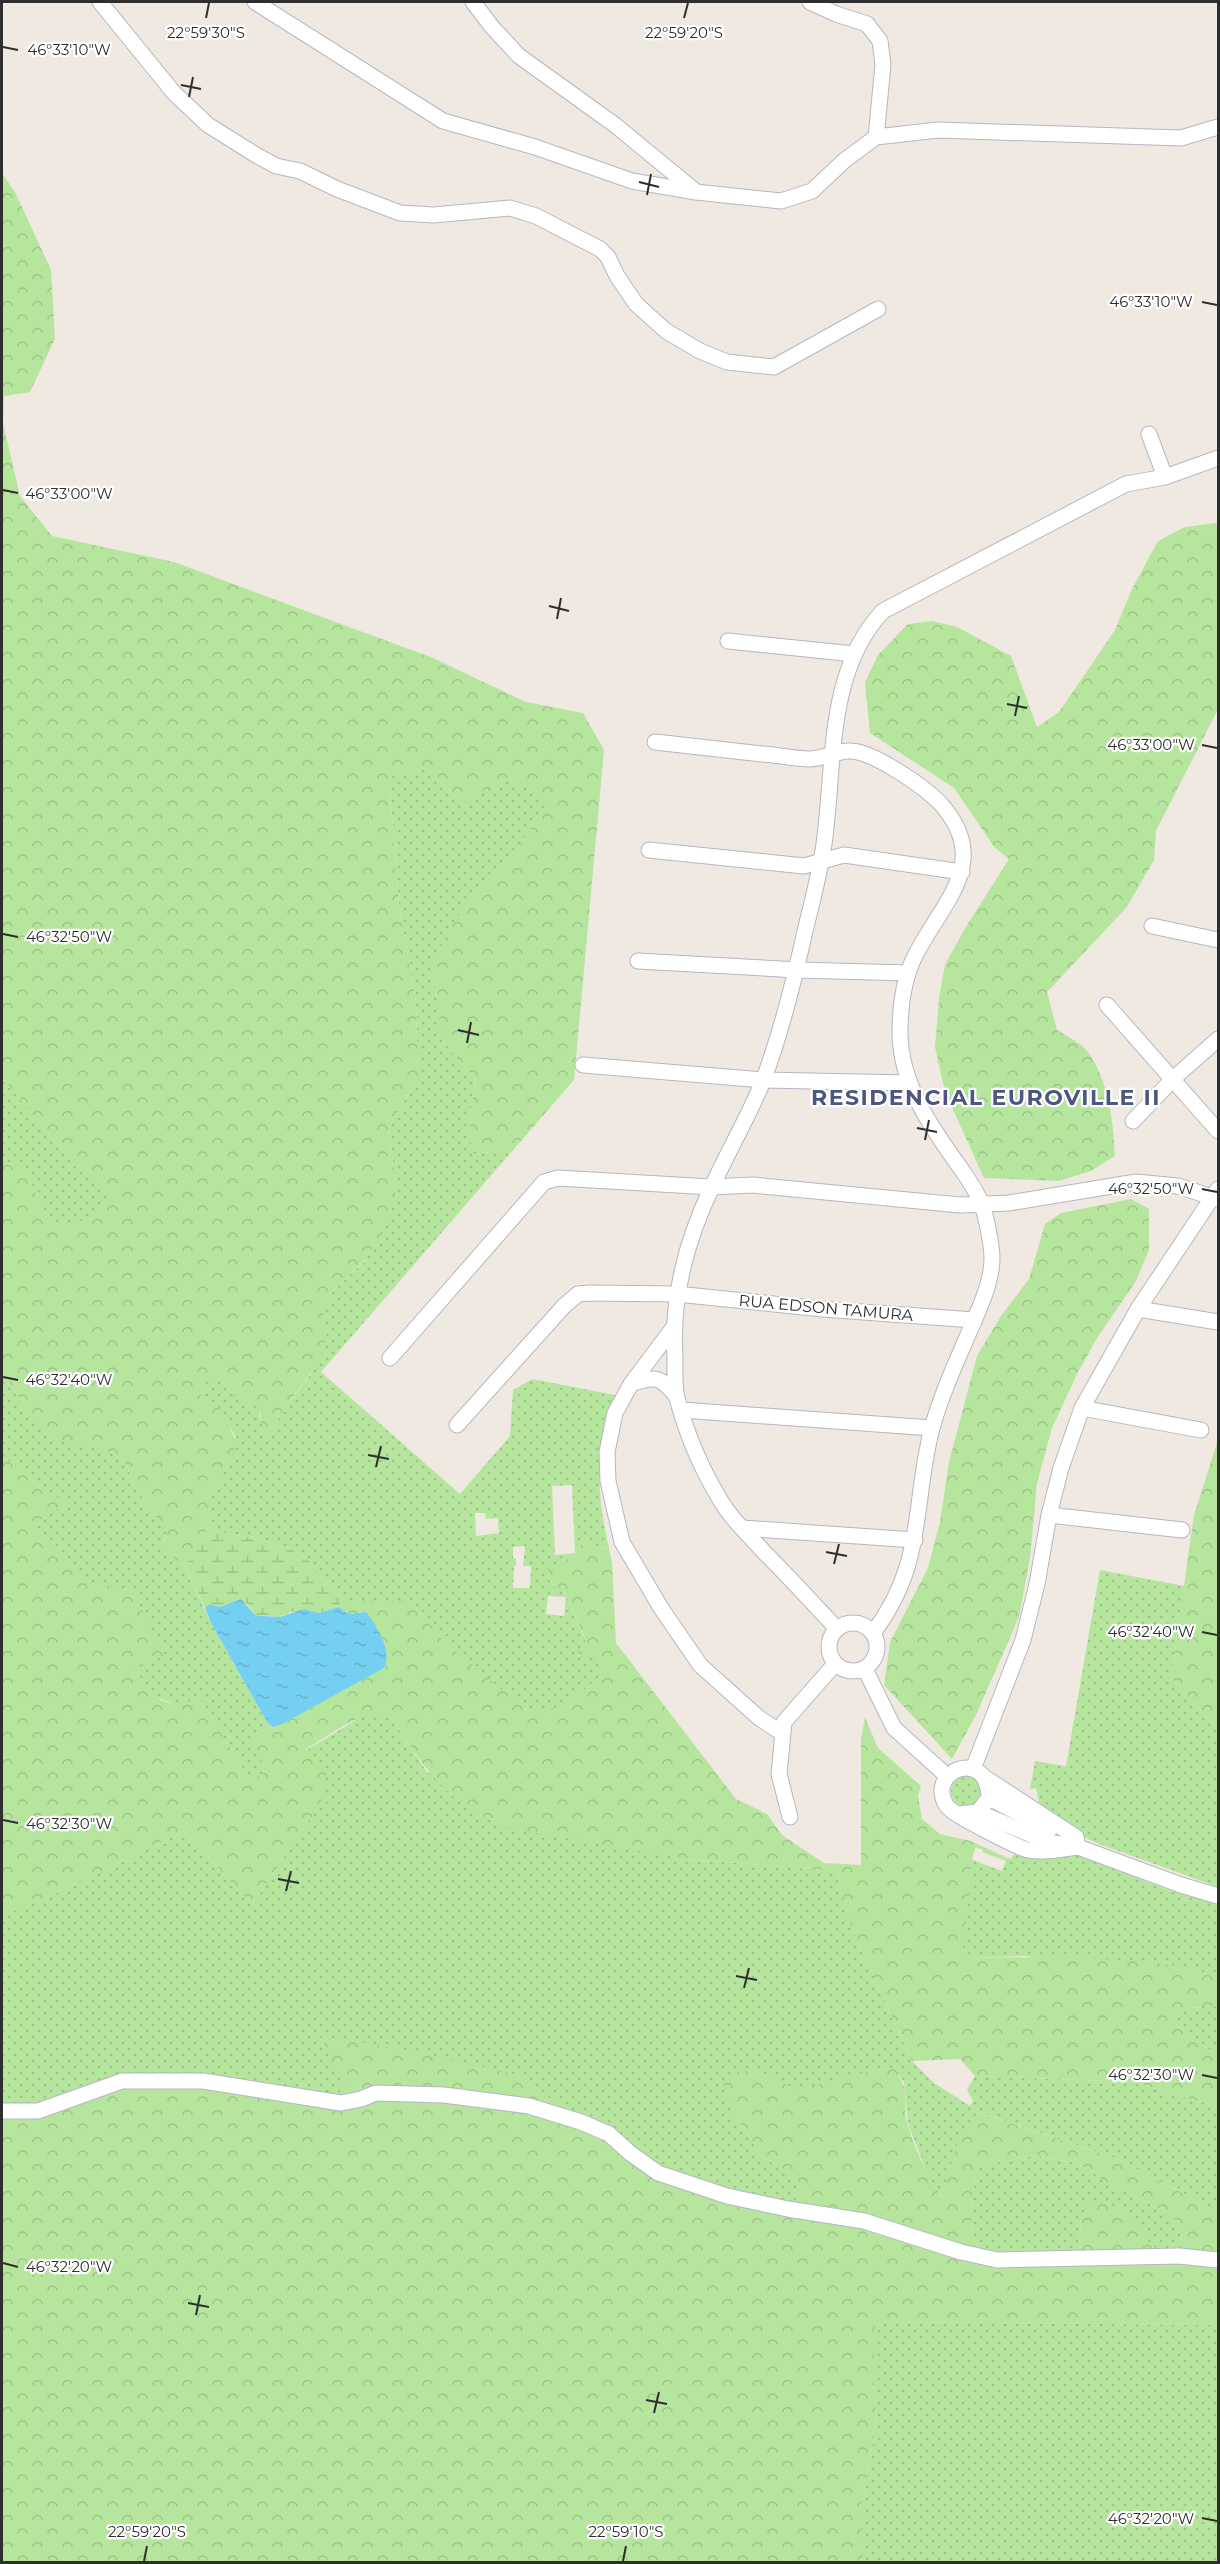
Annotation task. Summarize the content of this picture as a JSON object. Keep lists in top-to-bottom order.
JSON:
{
  "streets": {
    "street": ["RUA EDSON TAMURA"]
  },
  "districts": ["RESIDENCIAL EUROVILLE II"],
  "coordinates": [
    "22°59'30\"S",
    "22°59'20\"S",
    "46°33'10\"W",
    "46°33'00\"W",
    "46°32'50\"W",
    "46°32'40\"W",
    "46°32'30\"W",
    "46°32'20\"W",
    "22°59'10\"S"
  ]
}
